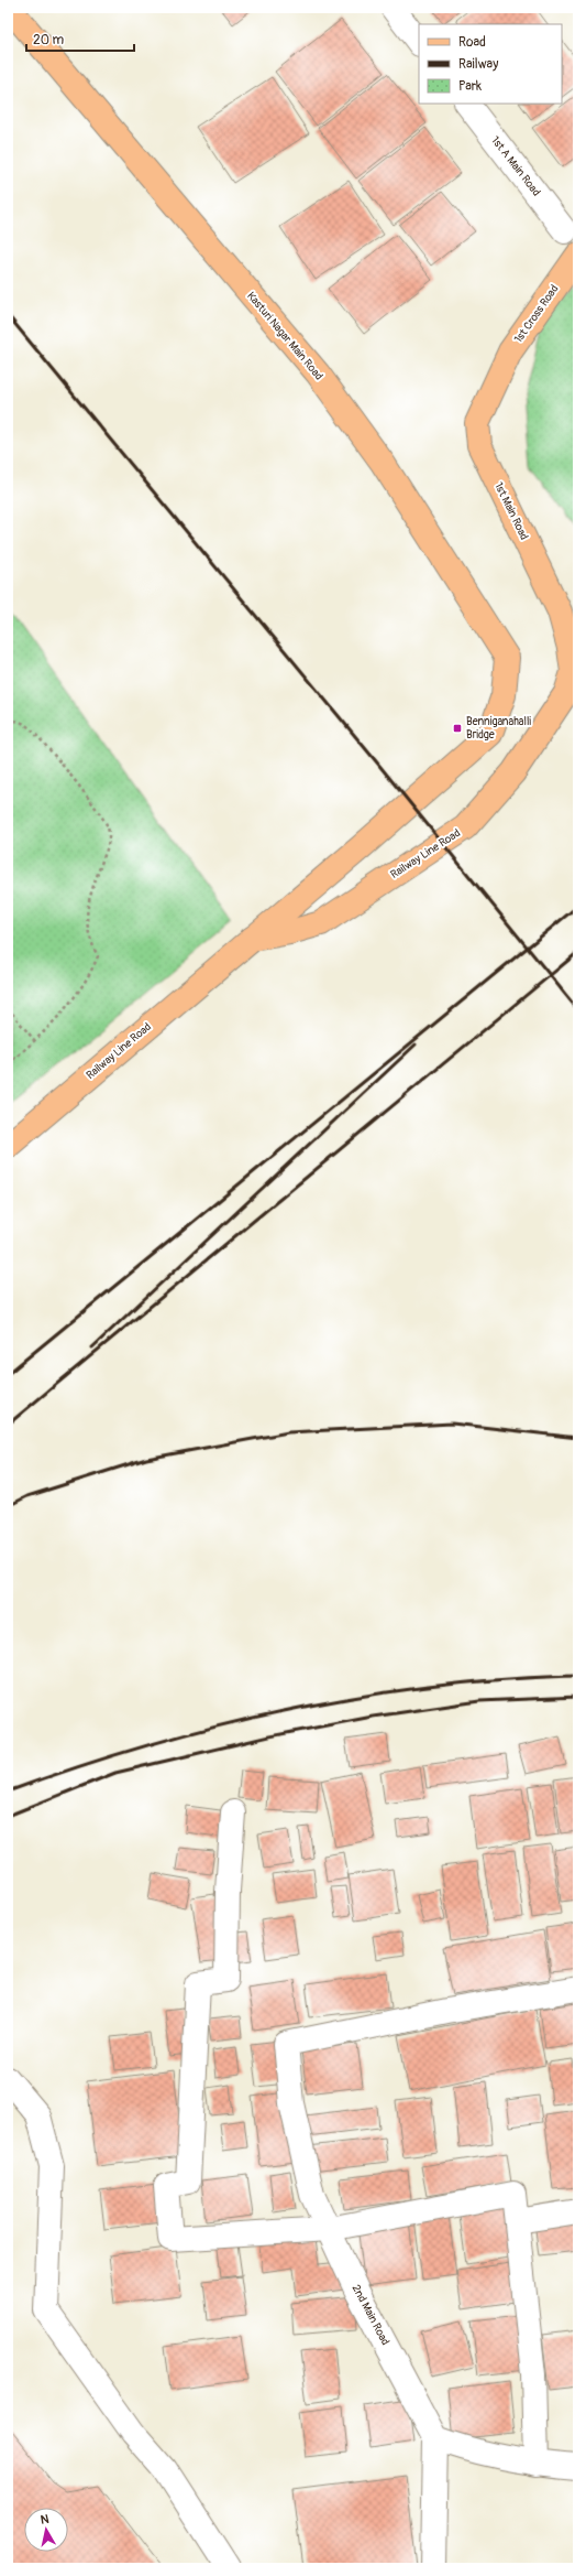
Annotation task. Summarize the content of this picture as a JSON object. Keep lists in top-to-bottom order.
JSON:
{
  "streets": {
    "main road": [
      "1st Cross Road",
      "Kasturi Nagar Main Road",
      "1st Main Road",
      "Railway Line Road"
    ],
    "street": ["1st A Main Road", "2nd Main Road"]
  },
  "crossings": [
    ["1st Cross Road", "1st Main Road"],
    ["Kasturi Nagar Main Road", "Railway Line Road"],
    ["1st Main Road", "Railway Line Road"]
  ],
  "places": {
    "transit": ["Benniganahalli Bridge"]
  },
  "legend": ["Road", "Railway", "Park"],
  "scale_bar": "20 m",
  "north": "top"
}
